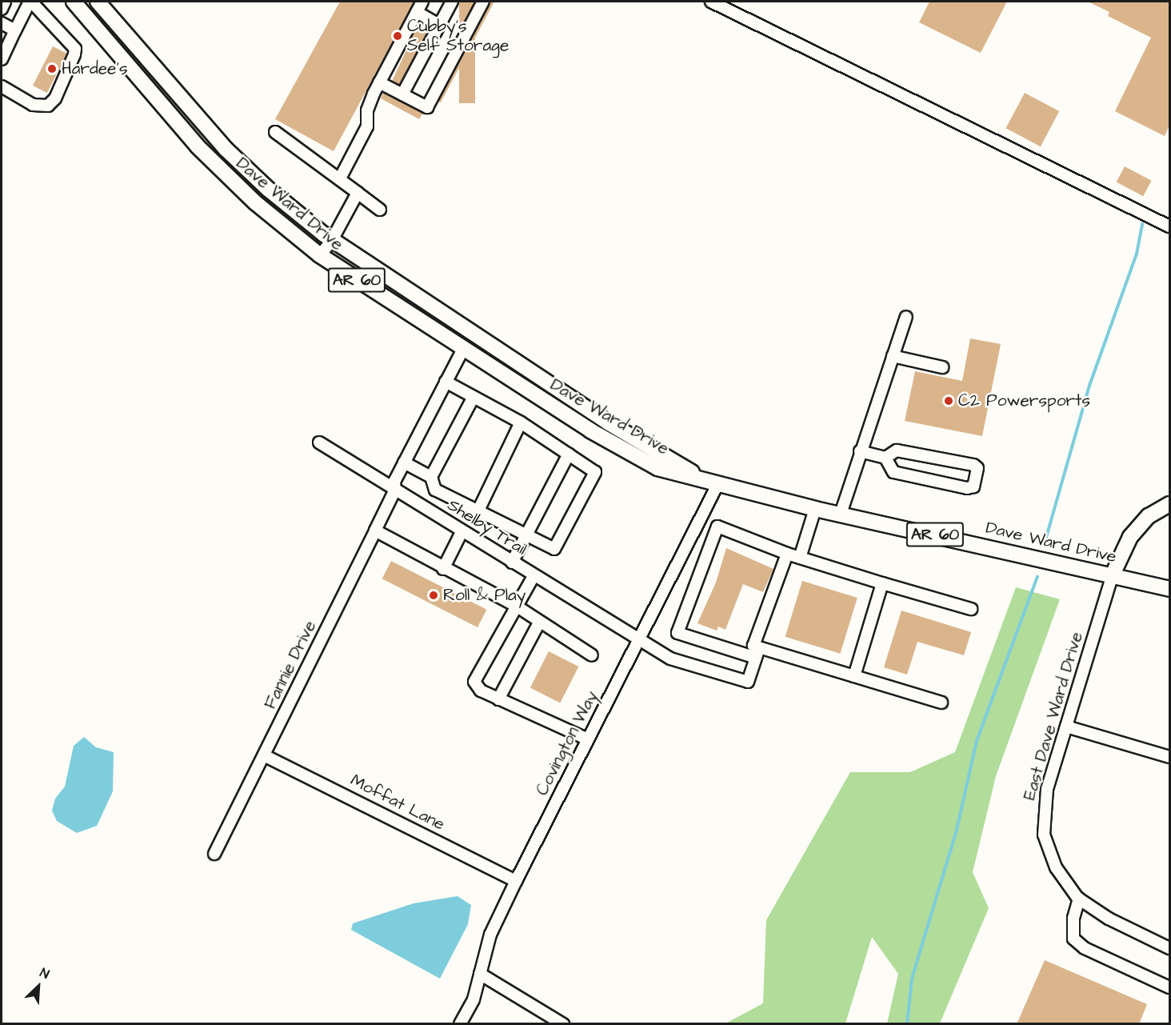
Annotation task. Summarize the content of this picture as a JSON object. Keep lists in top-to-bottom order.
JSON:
{
  "streets": {
    "main road": ["Dave Ward Drive", "AR 60"],
    "street": [
      "Shelby Trail",
      "Fannie Drive",
      "East Dave Ward Drive",
      "Covington Way",
      "Moffat Lane"
    ]
  },
  "crossings": [
    ["Dave Ward Drive", "Fannie Drive"],
    ["Dave Ward Drive", "East Dave Ward Drive"],
    ["Dave Ward Drive", "Covington Way"],
    ["Shelby Trail", "Fannie Drive"],
    ["Shelby Trail", "Covington Way"],
    ["Fannie Drive", "Moffat Lane"],
    ["Covington Way", "Moffat Lane"]
  ],
  "places": [
    "Cubby's Self Storage",
    "Hardee's",
    "C2 Powersports",
    "Roll & Play"
  ],
  "north": "top right"
}
